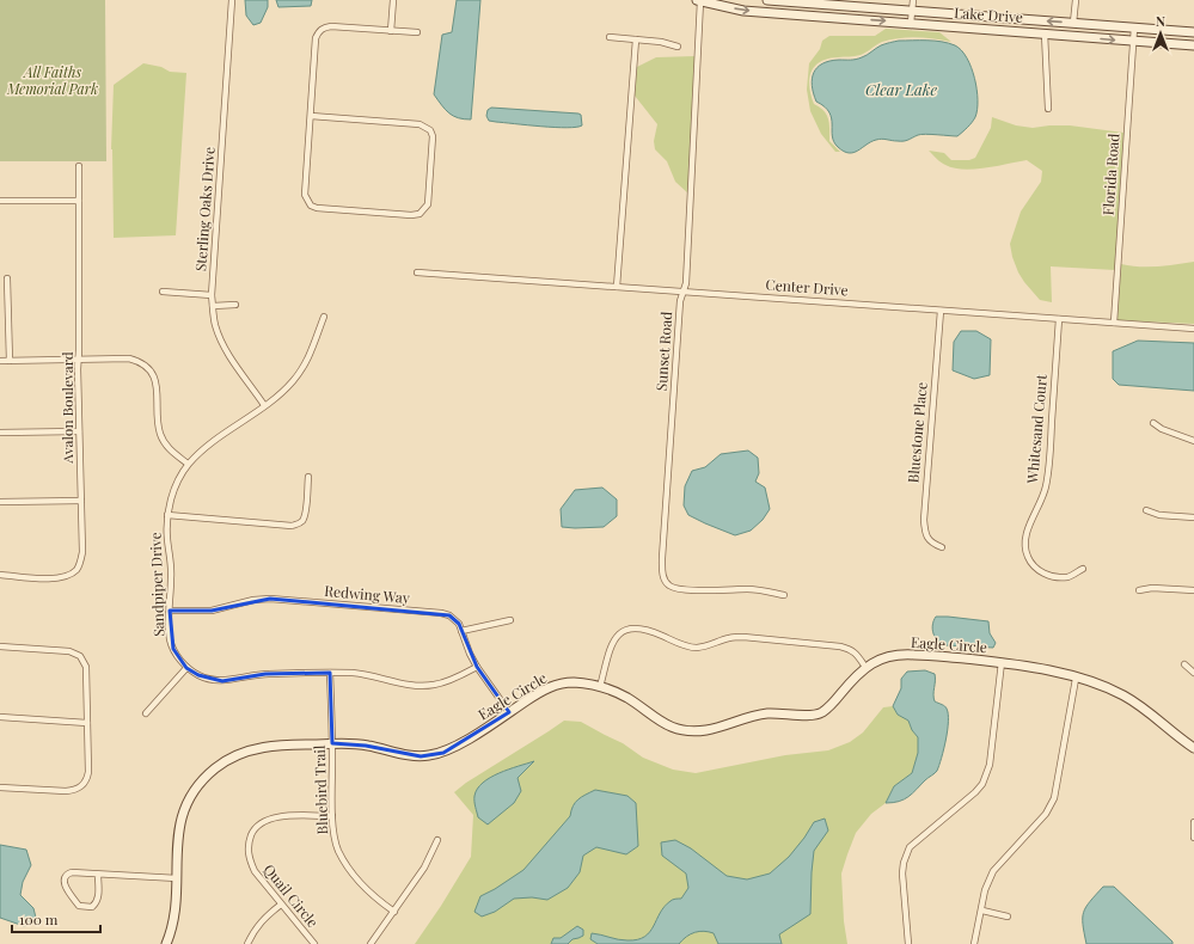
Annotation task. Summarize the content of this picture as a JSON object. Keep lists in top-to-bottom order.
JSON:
{
  "streets": {
    "street": [
      "Lake Drive",
      "Florida Road",
      "Sterling Oaks Drive",
      "Center Drive",
      "Sunset Road",
      "Avalon Boulevard",
      "Whitesand Court",
      "Bluestone Place",
      "Sandpiper Drive",
      "Redwing Way",
      "Eagle Circle",
      "Bluebird Trail",
      "Quail Circle"
    ]
  },
  "crossings": [
    ["Lake Drive", "Florida Road"],
    ["Lake Drive", "Sunset Road"],
    ["Florida Road", "Center Drive"],
    ["Sterling Oaks Drive", "Sandpiper Drive"],
    ["Center Drive", "Sunset Road"],
    ["Center Drive", "Whitesand Court"],
    ["Center Drive", "Bluestone Place"],
    ["Sandpiper Drive", "Redwing Way"],
    ["Redwing Way", "Eagle Circle"],
    ["Eagle Circle", "Bluebird Trail"],
    ["Bluebird Trail", "Quail Circle"]
  ],
  "water": ["Clear Lake"],
  "parks": ["All Faiths Memorial Park"],
  "scale_bar": "100 m",
  "north": "top"
}
